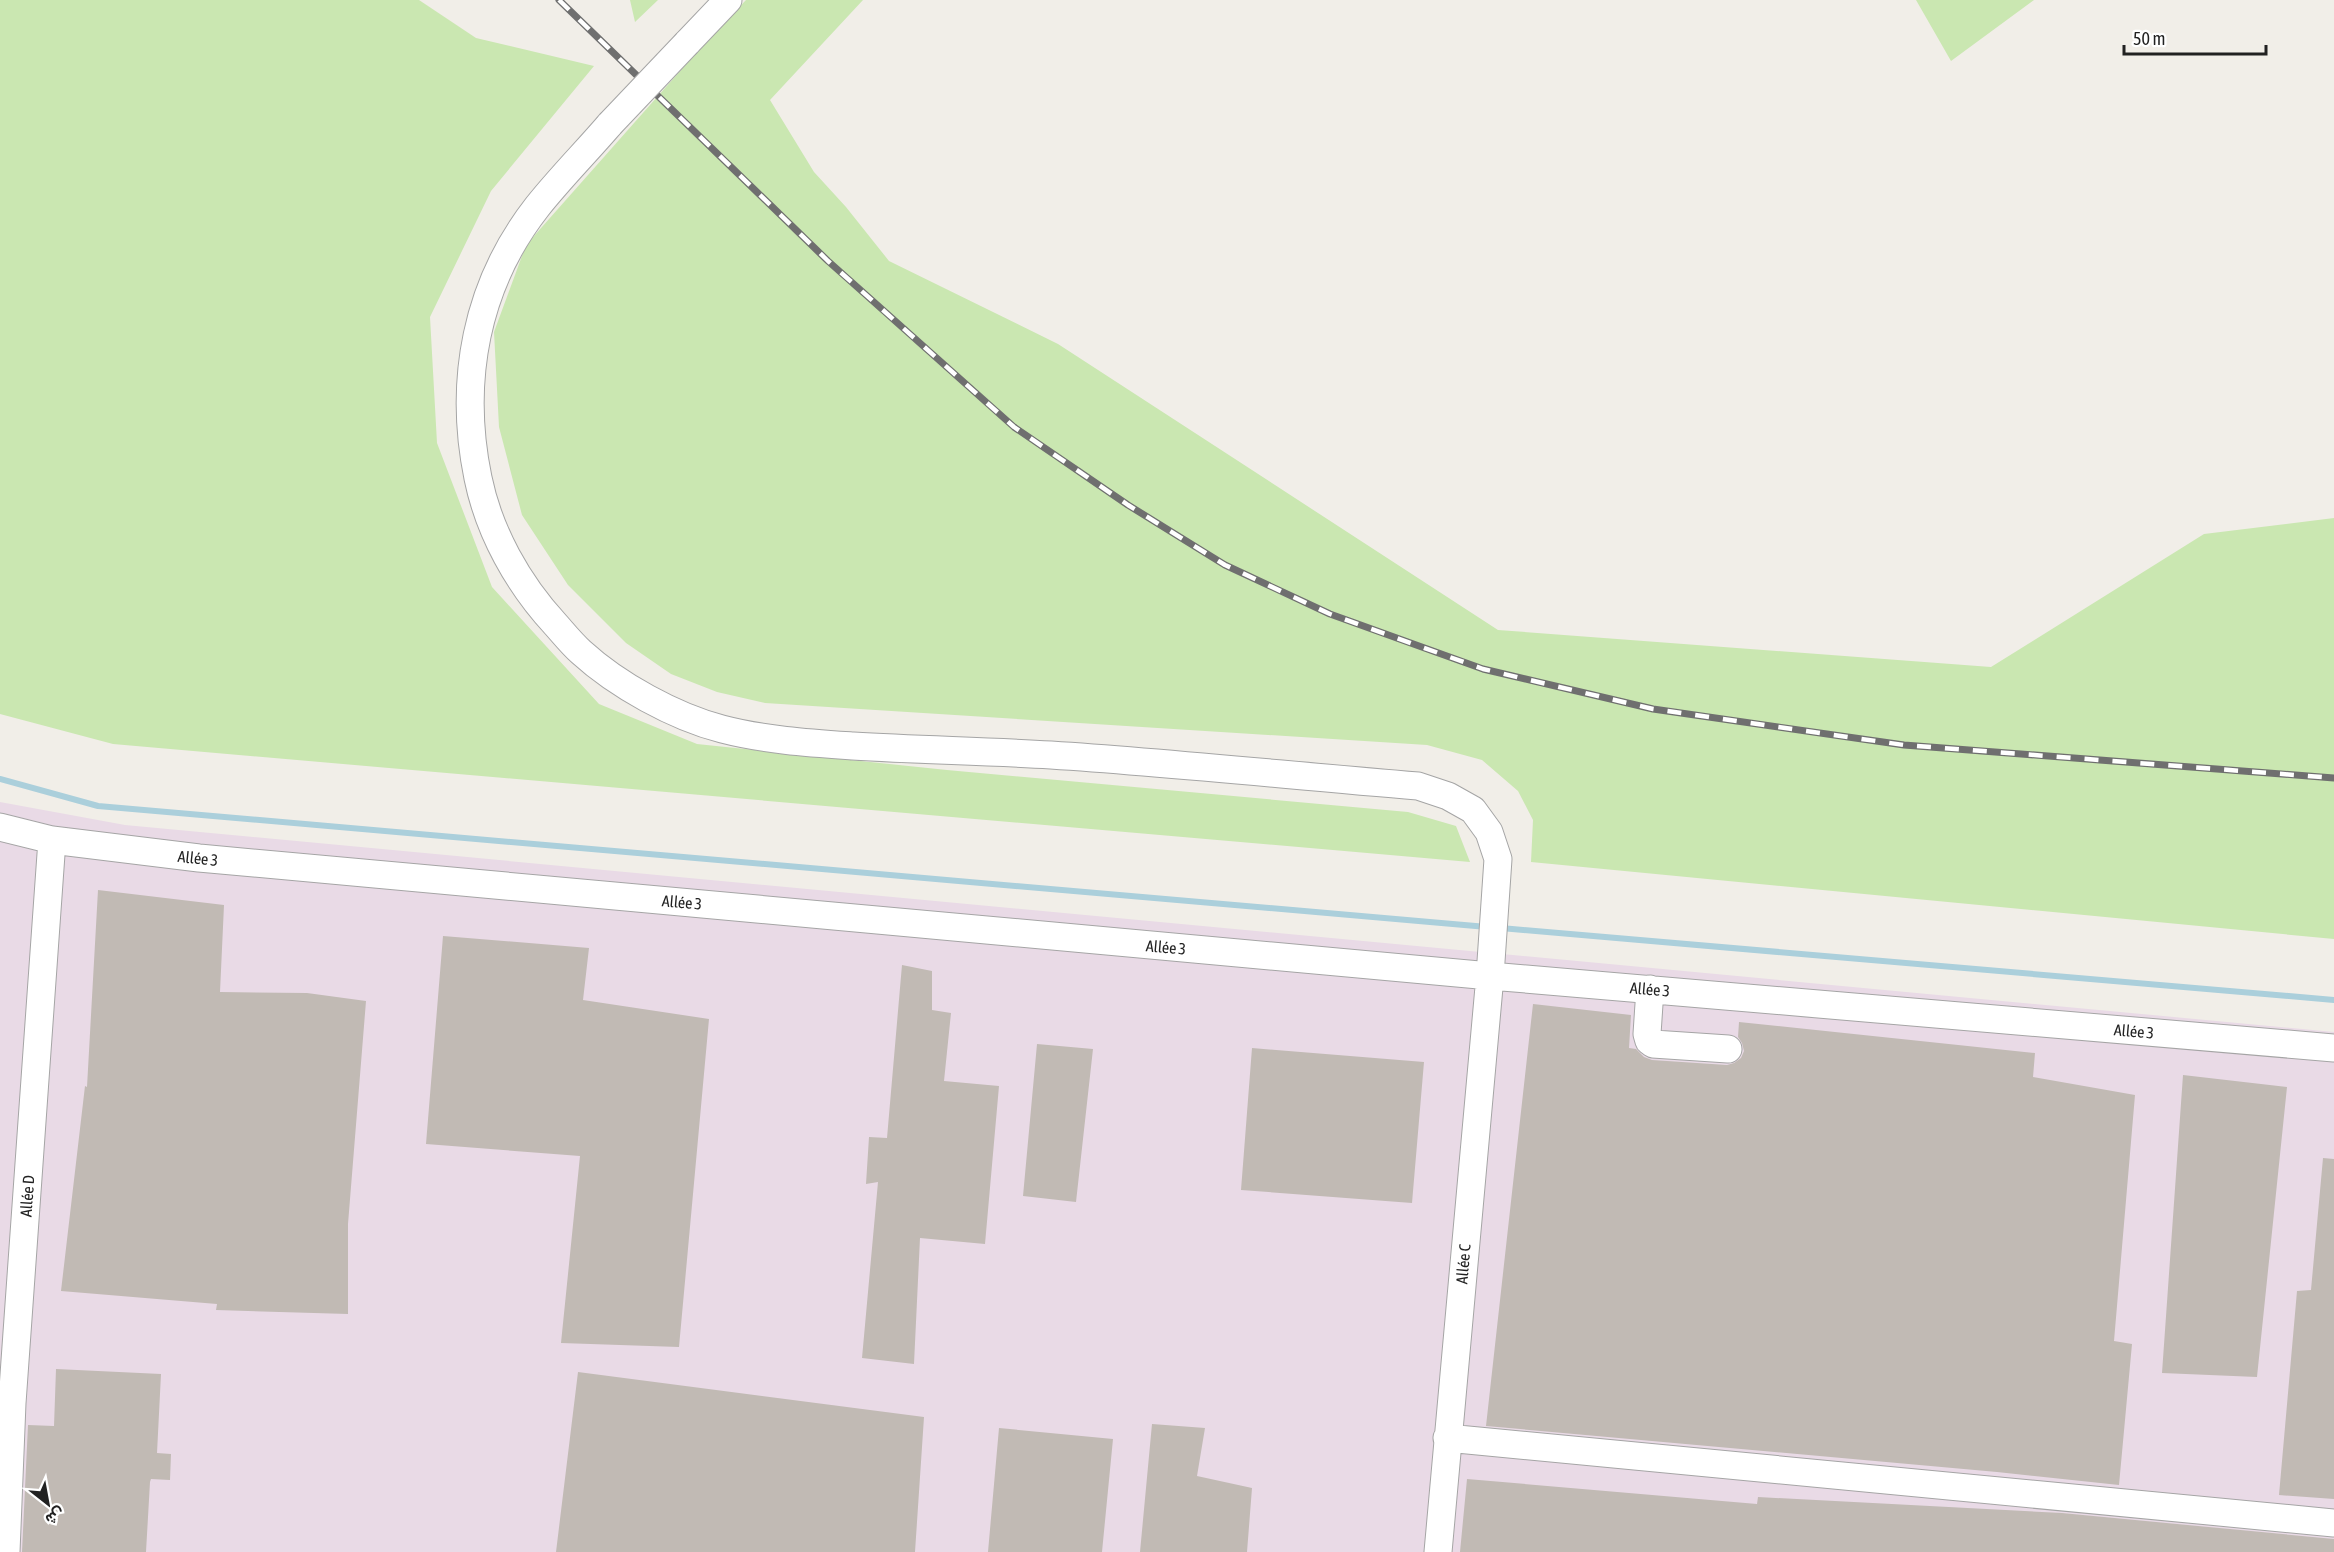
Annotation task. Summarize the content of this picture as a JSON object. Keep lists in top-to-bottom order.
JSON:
{
  "streets": {
    "street": ["Allée 3", "Allée D", "Allée C"]
  },
  "crossings": [
    ["Allée 3", "Allée D"],
    ["Allée 3", "Allée C"]
  ],
  "scale_bar": "50 m",
  "north": "bottom right"
}
